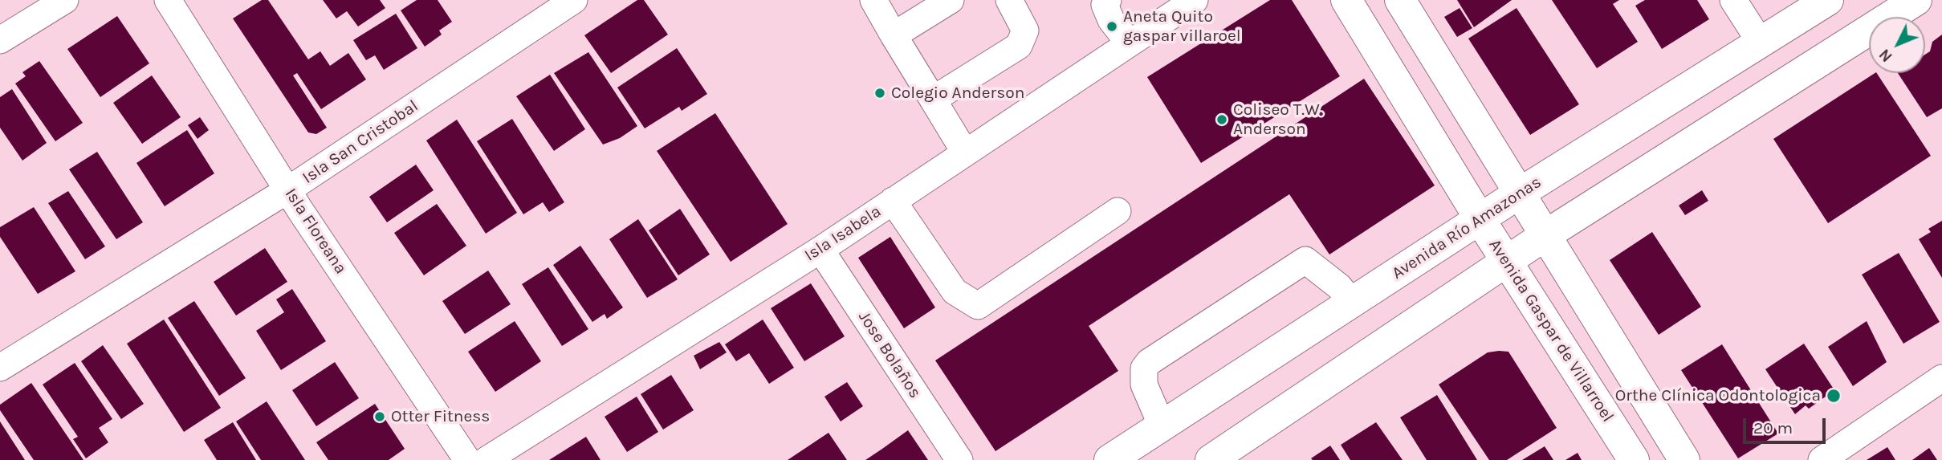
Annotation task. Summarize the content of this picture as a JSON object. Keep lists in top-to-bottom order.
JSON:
{
  "streets": {
    "main road": ["Avenida Río Amazonas", "Avenida Gaspar de Villarroel"],
    "street": [
      "Isla San Cristobal",
      "Isla Floreana",
      "Isla Isabela",
      "Jose Bolaños"
    ]
  },
  "crossings": [
    ["Isla San Cristobal", "Isla Floreana"],
    ["Avenida Río Amazonas", "Avenida Gaspar de Villarroel"],
    ["Isla Isabela", "Jose Bolaños"]
  ],
  "places": [
    "Aneta Quito gaspar villaroel",
    "Colegio Anderson",
    "Coliseo T.W. Anderson",
    "Orthe Clínica Odontologica",
    "Otter Fitness"
  ],
  "scale_bar": "20 m",
  "north": "bottom left"
}
